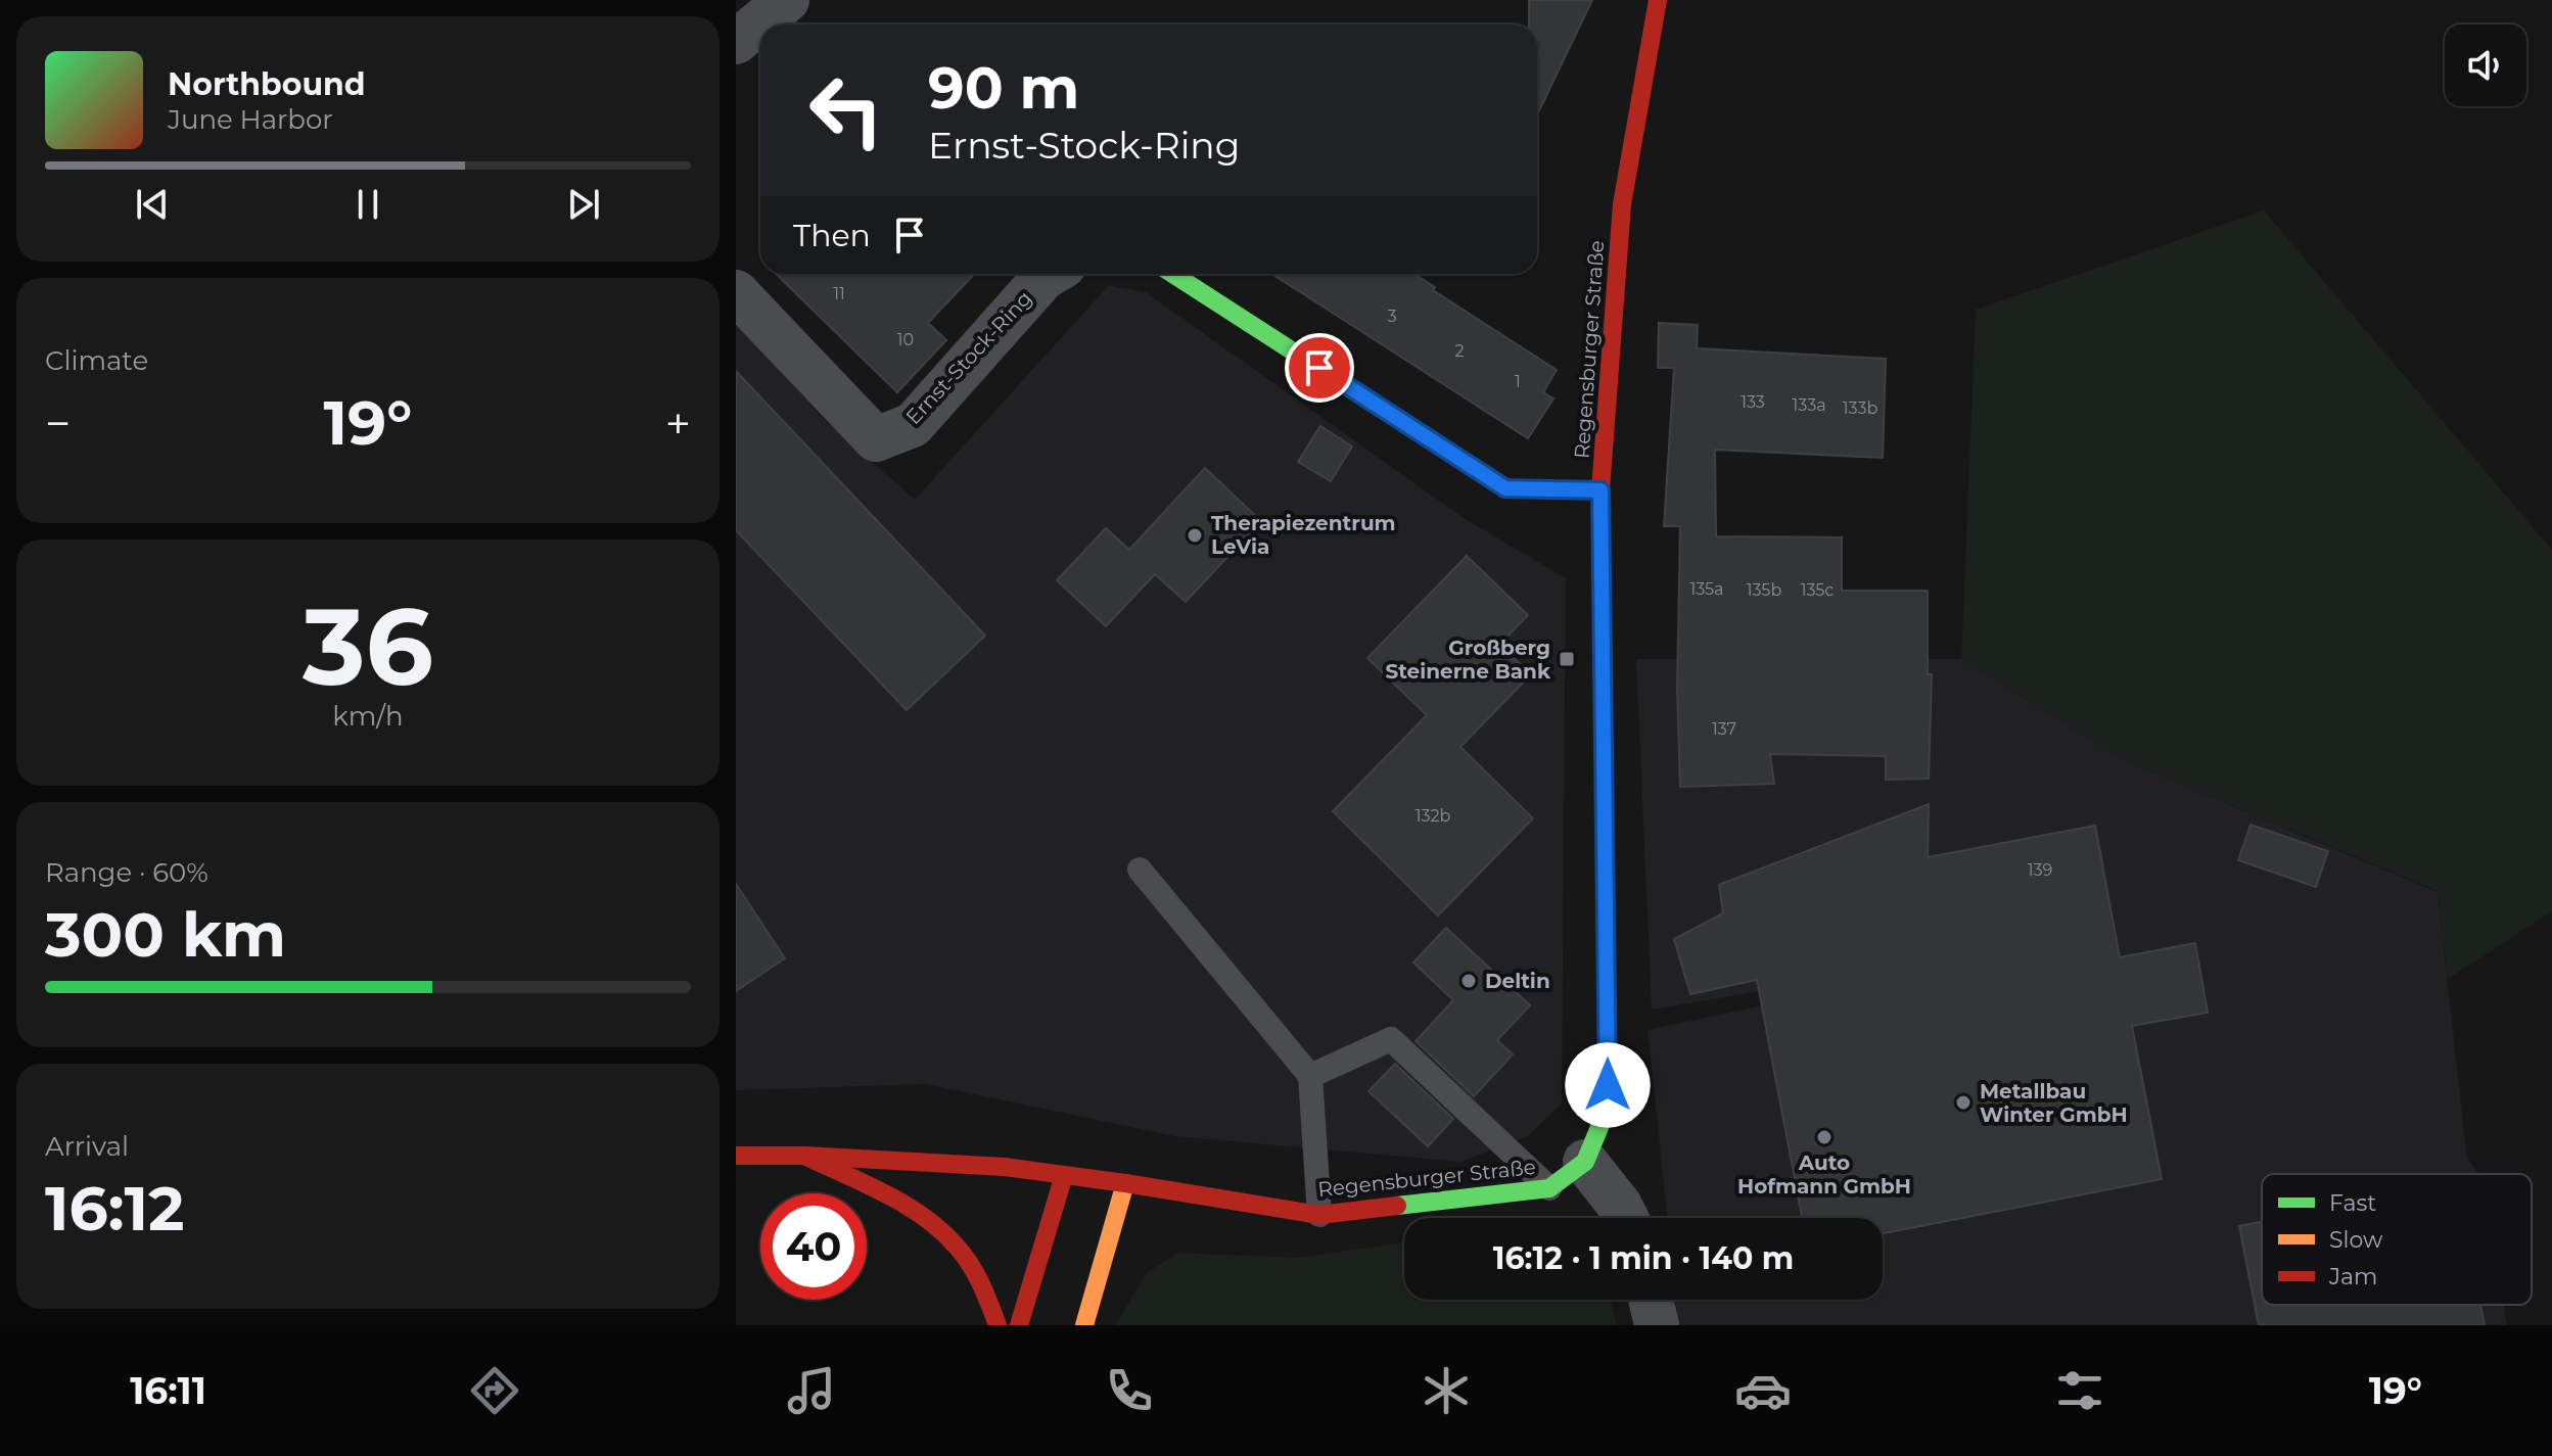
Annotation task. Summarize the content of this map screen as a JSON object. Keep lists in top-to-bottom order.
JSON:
{
  "streets": {
    "main road": ["Regensburger Straße"],
    "street": ["Ernst-Stock-Ring"]
  },
  "places": {
    "other": [
      "Therapiezentrum LeVia",
      "Deltin",
      "Metallbau Winter GmbH",
      "Auto Hofmann GmbH"
    ],
    "transit": ["Großberg Steinerne Bank"]
  },
  "house_numbers": [
    "11",
    "3",
    "10",
    "2",
    "1",
    "133",
    "133a",
    "133b",
    "135a",
    "135b",
    "135c",
    "137",
    "132b",
    "139"
  ],
  "legend": ["Fast", "Slow", "Jam"],
  "page": {
    "turn": ["90 m", "Ernst-Stock-Ring"],
    "song": ["Northbound", "June Harbor"],
    "then": "Then",
    "tile": [
      "Climate",
      ["36", "km/h"],
      ["Range · 60%", "300 km"],
      ["Arrival", "16:12"]
    ],
    "heat": ["−", "19°", "+"],
    "limit": "40",
    "trip": "16:12 · 1 min · 140 m",
    "tabs": ["16:11", "19°"]
  }
}
